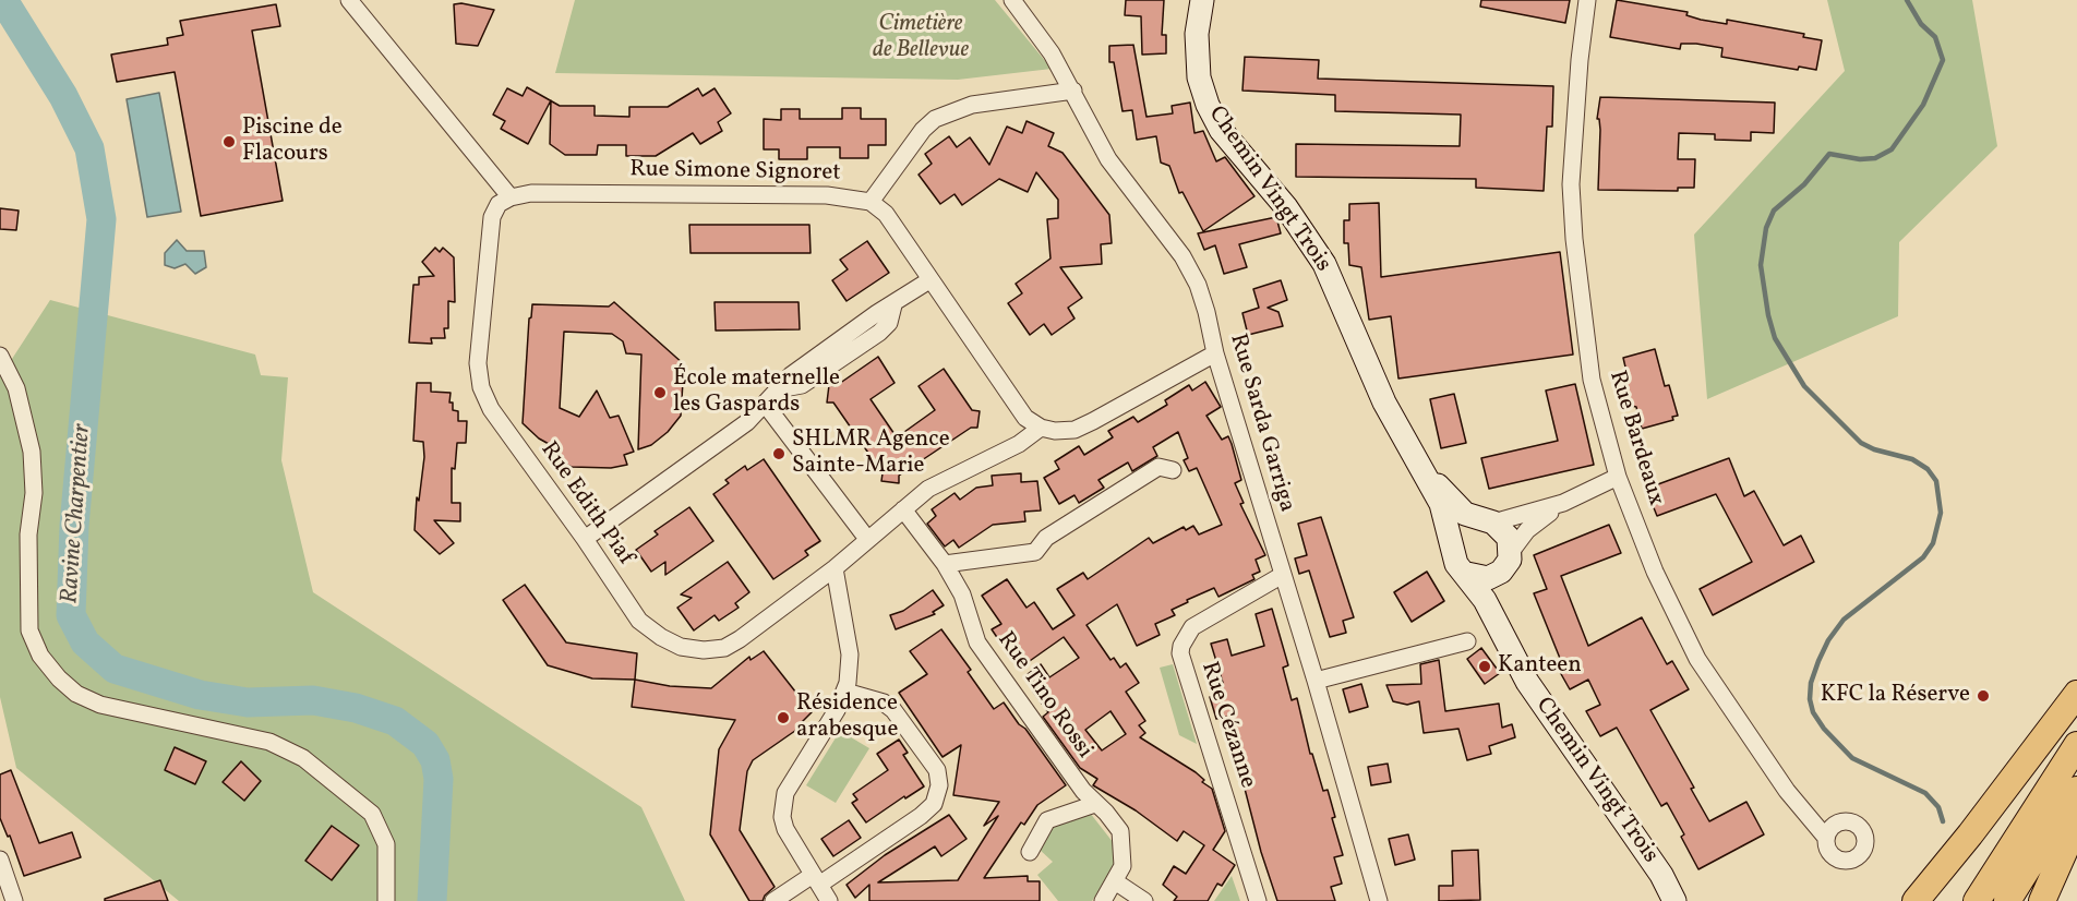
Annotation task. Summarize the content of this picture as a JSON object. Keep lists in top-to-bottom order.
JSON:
{
  "streets": {
    "main road": ["Chemin Vingt Trois"],
    "street": [
      "Rue Simone Signoret",
      "Rue Sarda Garriga",
      "Rue Bardeaux",
      "Rue Edith Piaf",
      "Rue Tino Rossi",
      "Rue Cézanne"
    ]
  },
  "crossings": [
    ["Rue Simone Signoret", "Rue Edith Piaf"],
    ["Rue Sarda Garriga", "Rue Cézanne"],
    ["Rue Edith Piaf", "Rue Tino Rossi"]
  ],
  "water": ["Ravine Charpentier"],
  "parks": ["Cimetière de Bellevue"],
  "places": [
    "Piscine de Flacours",
    "École maternelle les Gaspards",
    "SHLMR Agence Sainte-Marie",
    "Kanteen",
    "KFC la Réserve",
    "Résidence arabesque"
  ]
}
